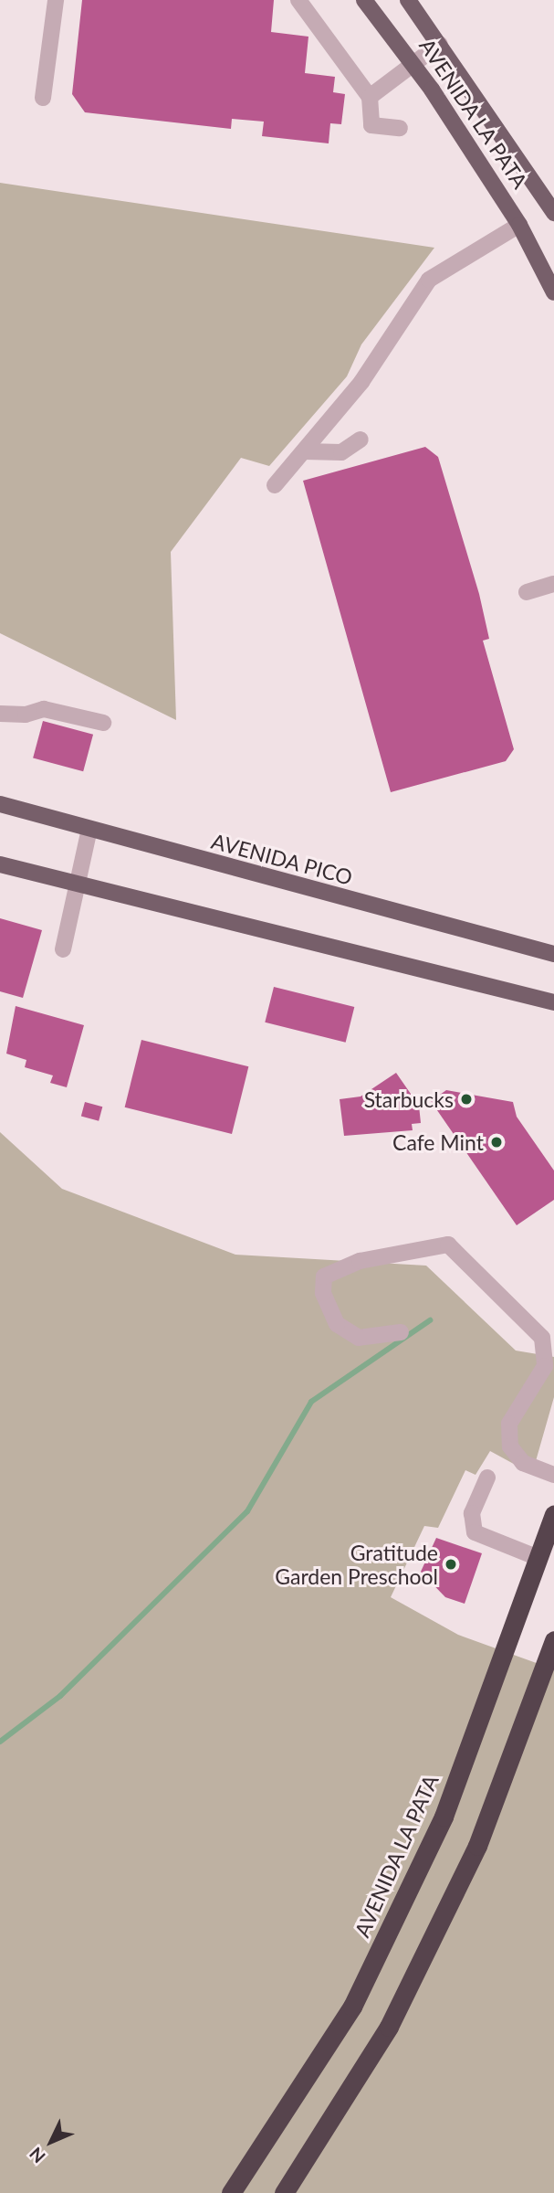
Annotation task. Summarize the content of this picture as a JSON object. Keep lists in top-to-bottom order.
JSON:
{
  "streets": {
    "highway": ["AVENIDA LA PATA"],
    "main road": ["AVENIDA PICO"]
  },
  "places": ["Starbucks", "Cafe Mint", "Gratitude Garden Preschool"],
  "north": "bottom left"
}
